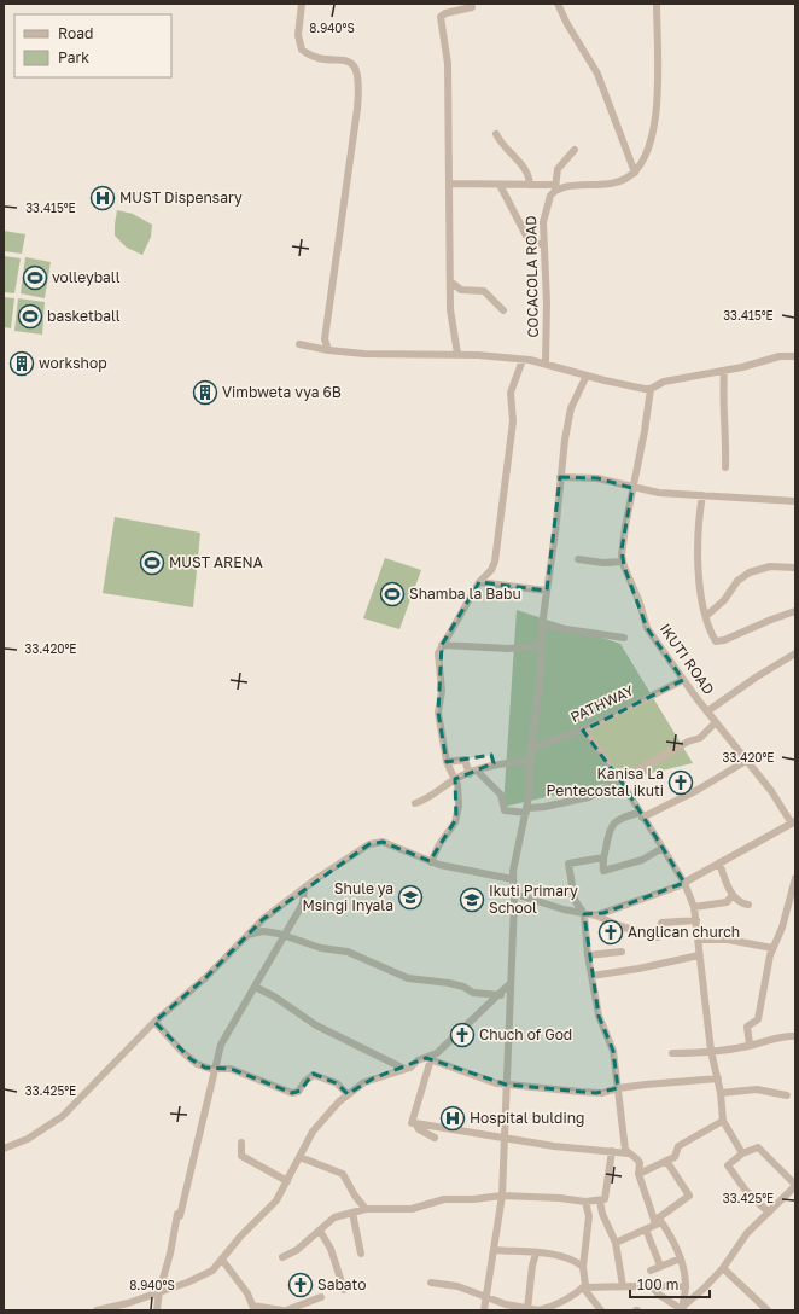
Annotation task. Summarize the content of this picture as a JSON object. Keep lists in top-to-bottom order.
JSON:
{
  "streets": {
    "street": ["COCACOLA ROAD", "IKUTI ROAD", "PATHWAY"]
  },
  "crossings": [
    ["IKUTI ROAD", "PATHWAY"]
  ],
  "places": {
    "hospital": ["MUST Dispensary", "Hospital bulding"],
    "sports": [
      "volleyball",
      "basketball",
      "MUST ARENA",
      "Shamba la Babu"
    ],
    "building": ["workshop", "Vimbweta vya 6B"],
    "church": [
      "Kanisa La Pentecostal ikuti",
      "Anglican church",
      "Chuch of God",
      "Sabato"
    ],
    "school or university": ["Shule ya Msingi Inyala", "Ikuti Primary School"]
  },
  "legend": ["Road", "Park"],
  "scale_bar": "100 m",
  "coordinates": [
    "8.940°S",
    "33.415°E",
    "33.420°E",
    "33.425°E"
  ]
}
